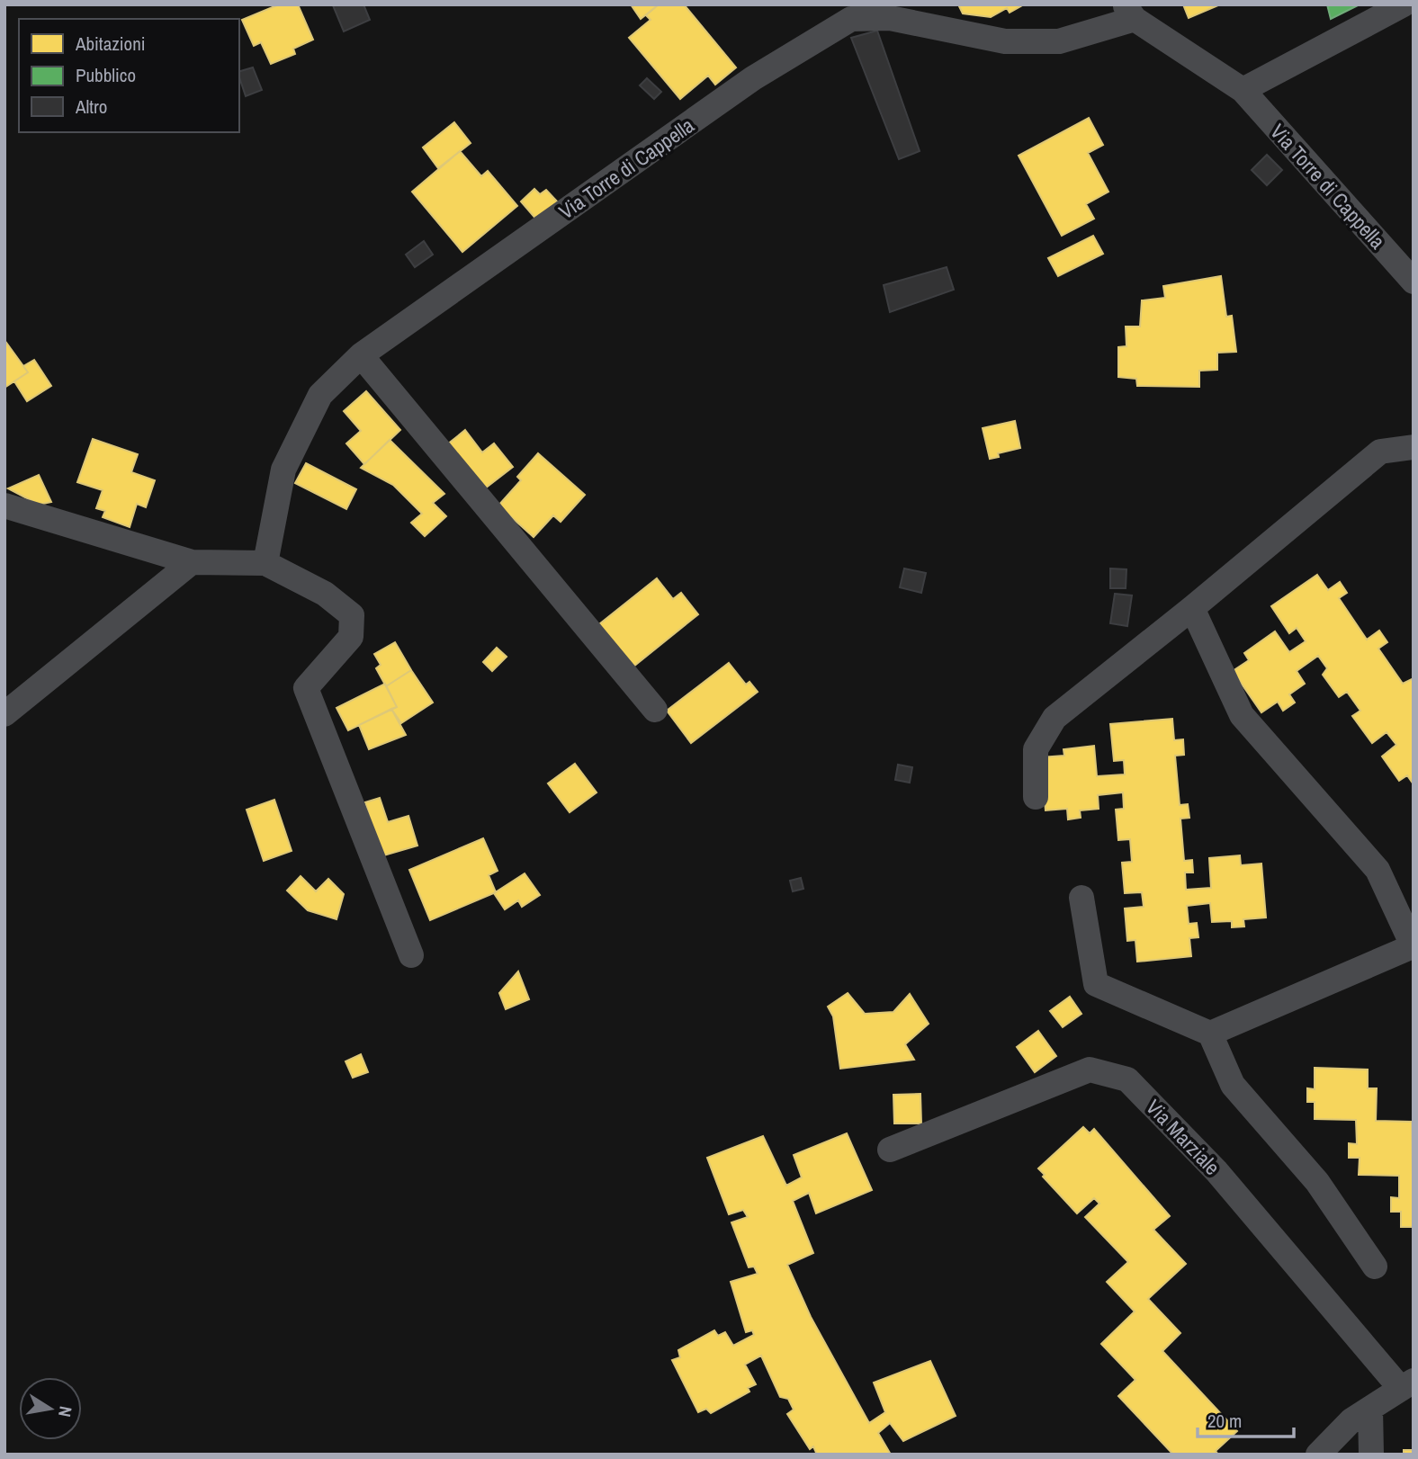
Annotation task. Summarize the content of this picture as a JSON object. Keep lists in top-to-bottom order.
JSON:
{
  "streets": {
    "street": ["Via Torre di Cappella", "Via Marziale"]
  },
  "legend": ["Abitazioni", "Pubblico", "Altro"],
  "scale_bar": "20 m",
  "north": "right"
}
